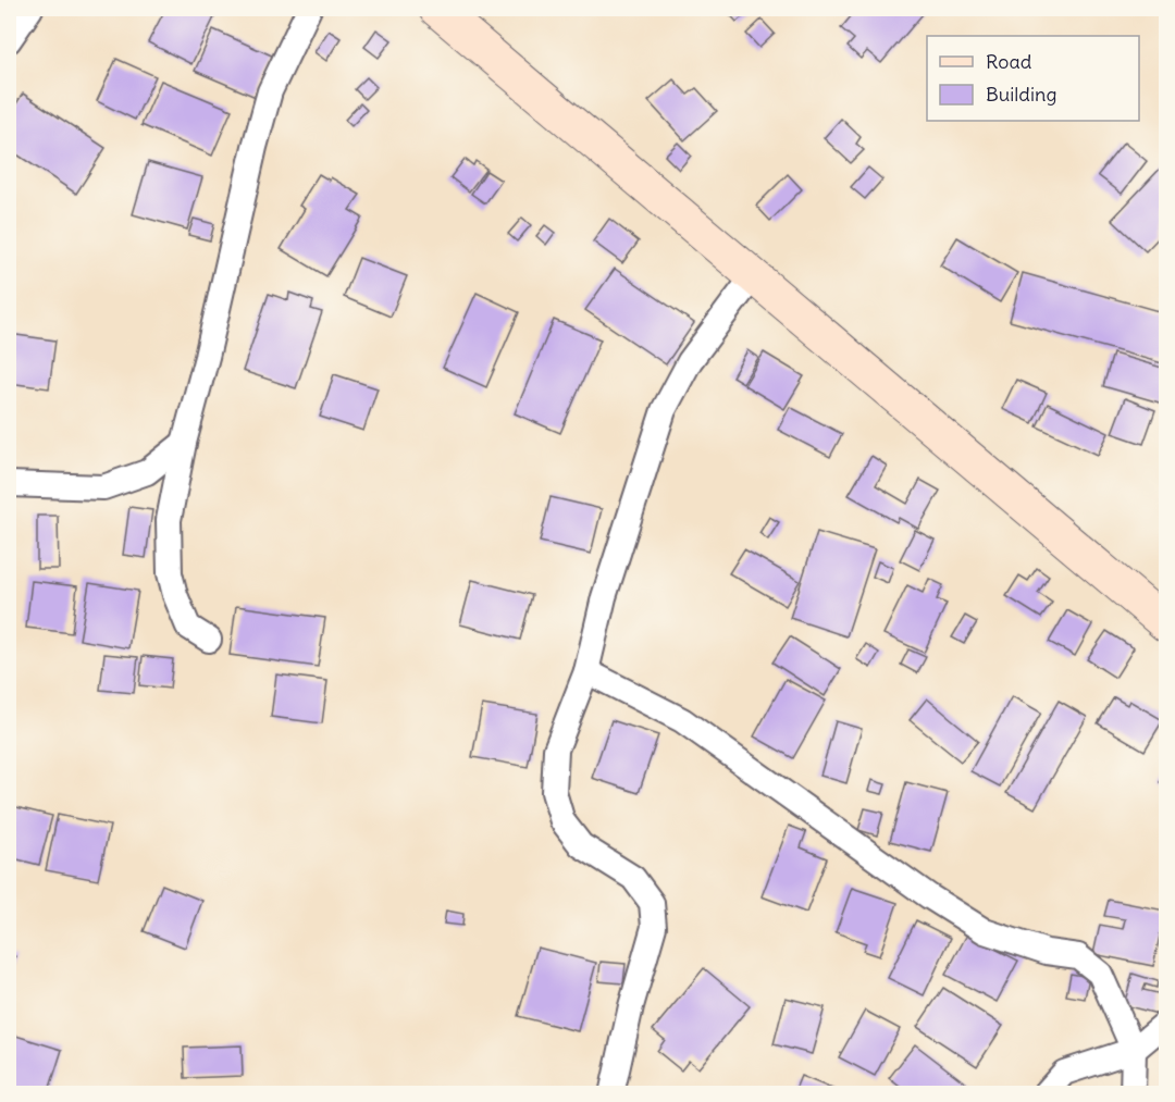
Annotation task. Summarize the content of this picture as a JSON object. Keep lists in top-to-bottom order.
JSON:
{
  "legend": ["Road", "Building"]
}
